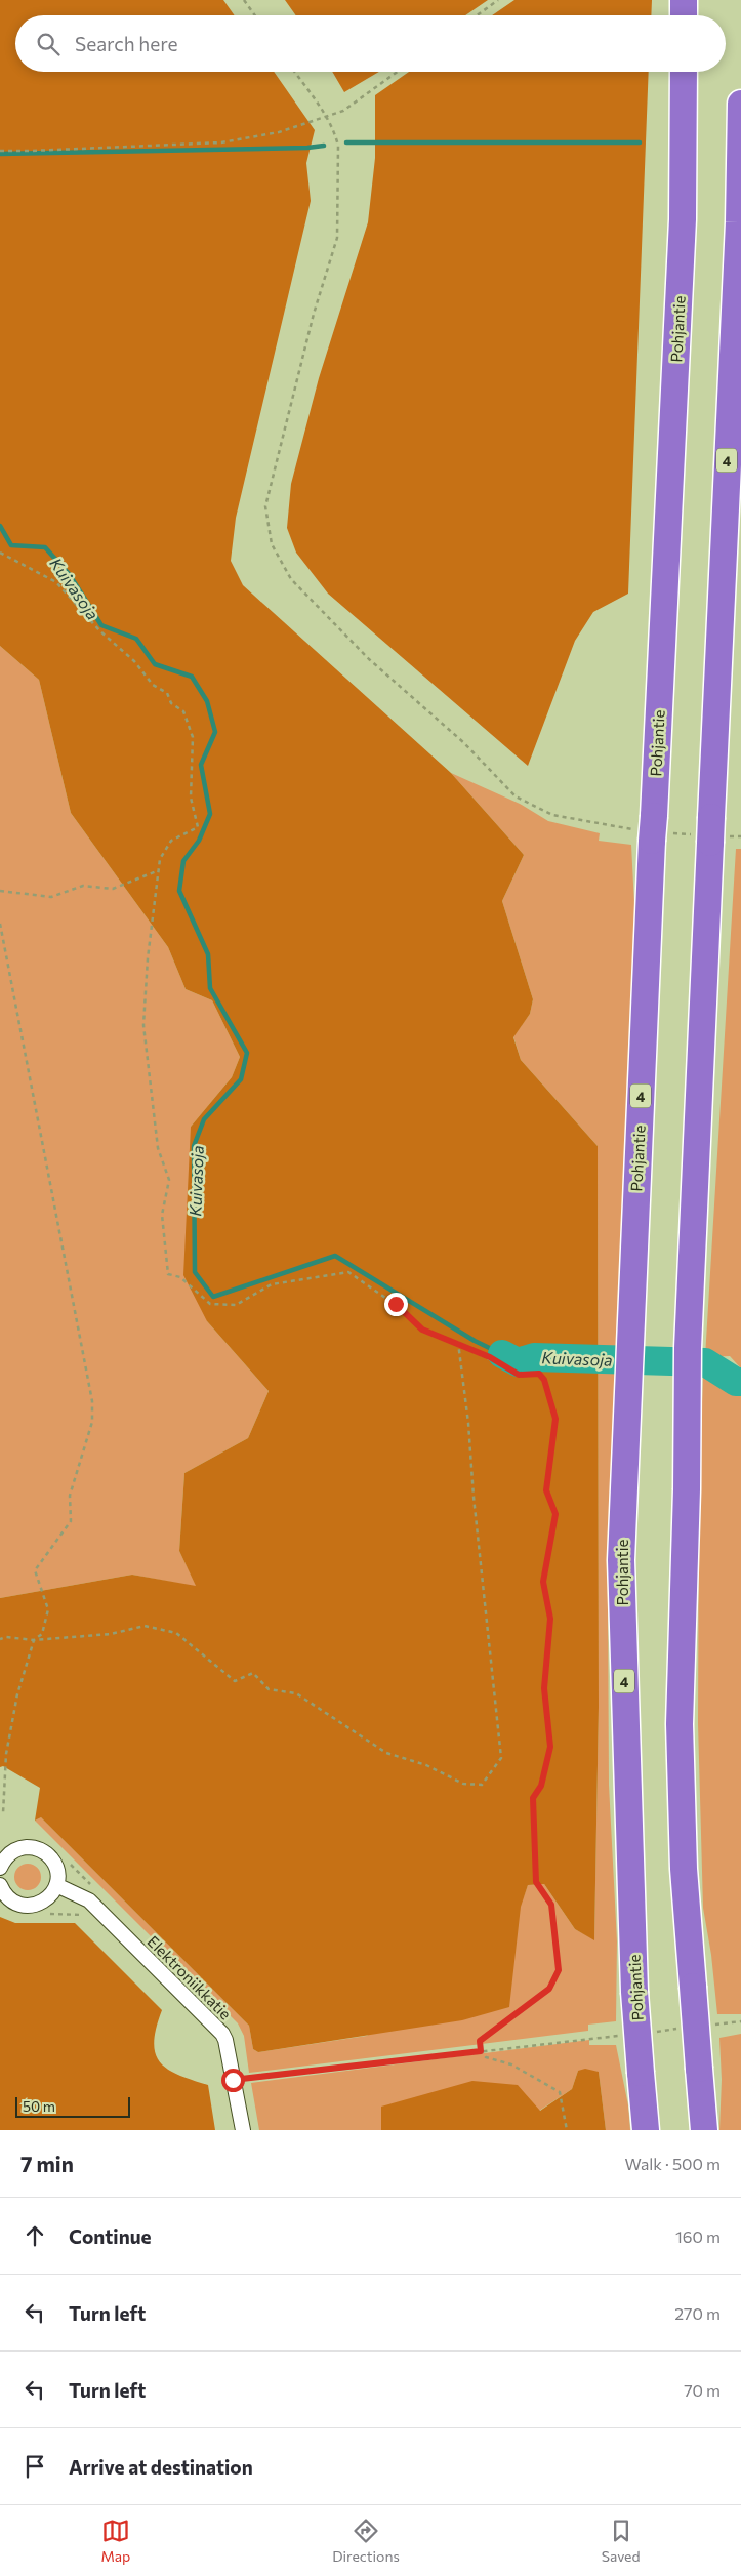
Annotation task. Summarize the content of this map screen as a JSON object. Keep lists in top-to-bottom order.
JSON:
{
  "streets": {
    "highway": ["Pohjantie", "4"],
    "street": ["Elektroniikkatie"]
  },
  "water": ["Kuivasoja"],
  "scale_bar": "50 m",
  "page": {
    "search": "Search here",
    "scale": "50 m",
    "heading": ["7 min", "Walk · 500 m"],
    "list": [
      ["Continue", "160 m"],
      ["Turn left", "270 m"],
      ["Turn left", "70 m"],
      "Arrive at destination"
    ],
    "nav": ["Map", "Directions", "Saved"]
  }
}
